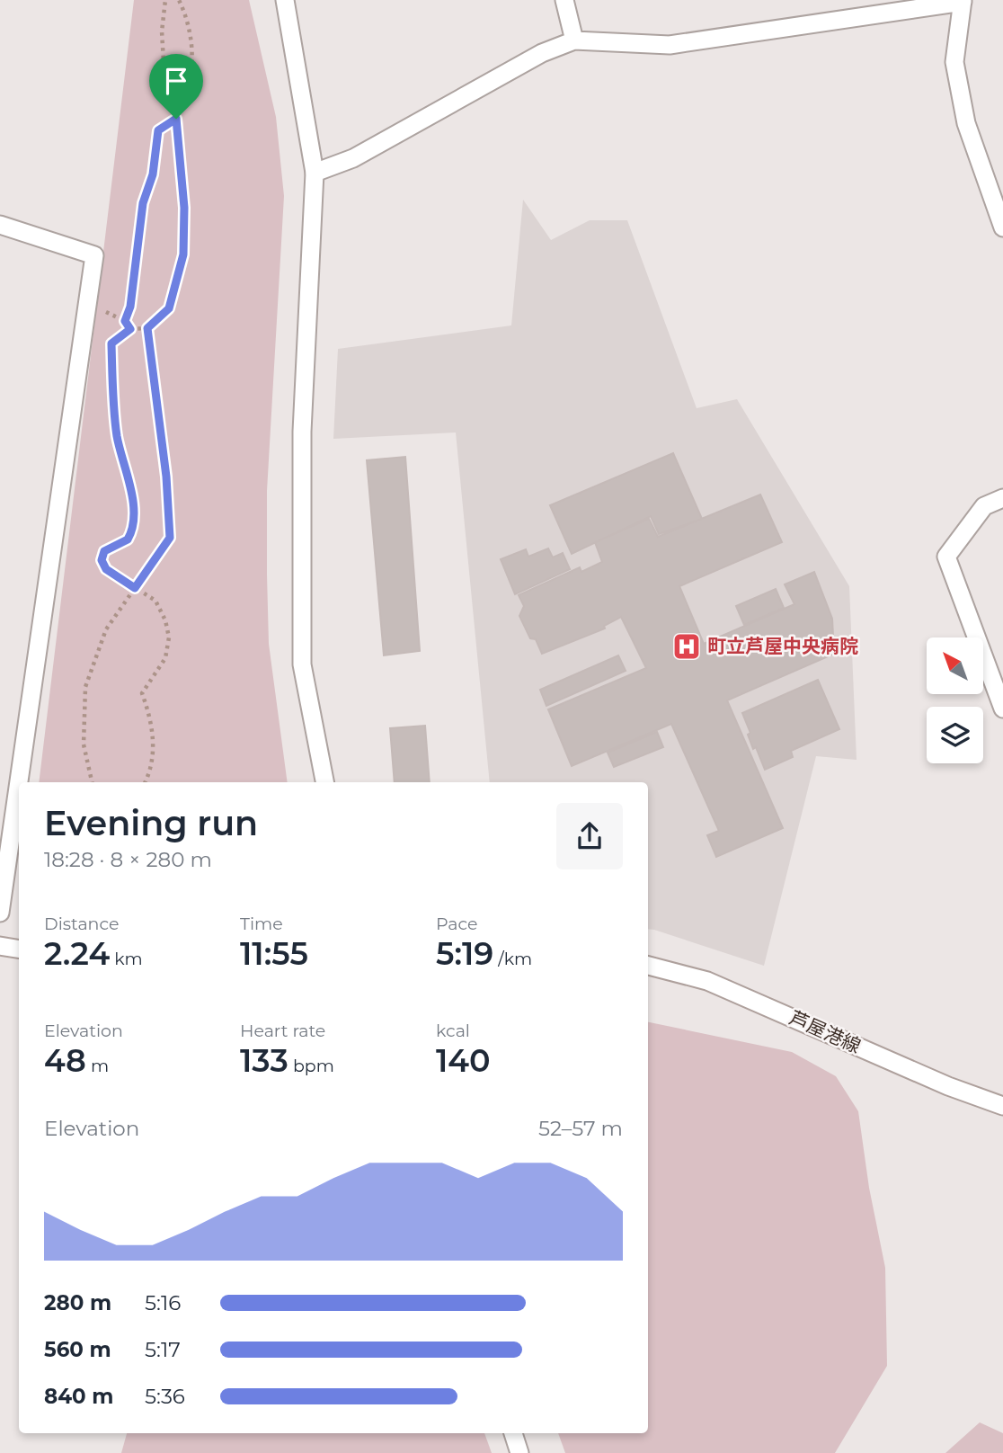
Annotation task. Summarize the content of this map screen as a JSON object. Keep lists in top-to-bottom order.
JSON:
{
  "streets": {
    "street": ["芦屋港線"]
  },
  "places": {
    "hospital": ["町立芦屋中央病院"]
  },
  "north": "top left",
  "page": {
    "heading": ["Evening run", "18:28 · 8 × 280 m"],
    "stats": [
      ["Distance", "2.24 km"],
      ["Time", "11:55"],
      ["Pace", "5:19 /km"],
      ["Elevation", "48 m"],
      ["Heart rate", "133 bpm"],
      ["kcal", "140"]
    ],
    "chart": ["Elevation", "52–57 m"],
    "list": [
      {
        "name": "280 m",
        "note": "5:16"
      },
      {
        "name": "560 m",
        "note": "5:17"
      },
      {
        "name": "840 m",
        "note": "5:36"
      }
    ]
  }
}
